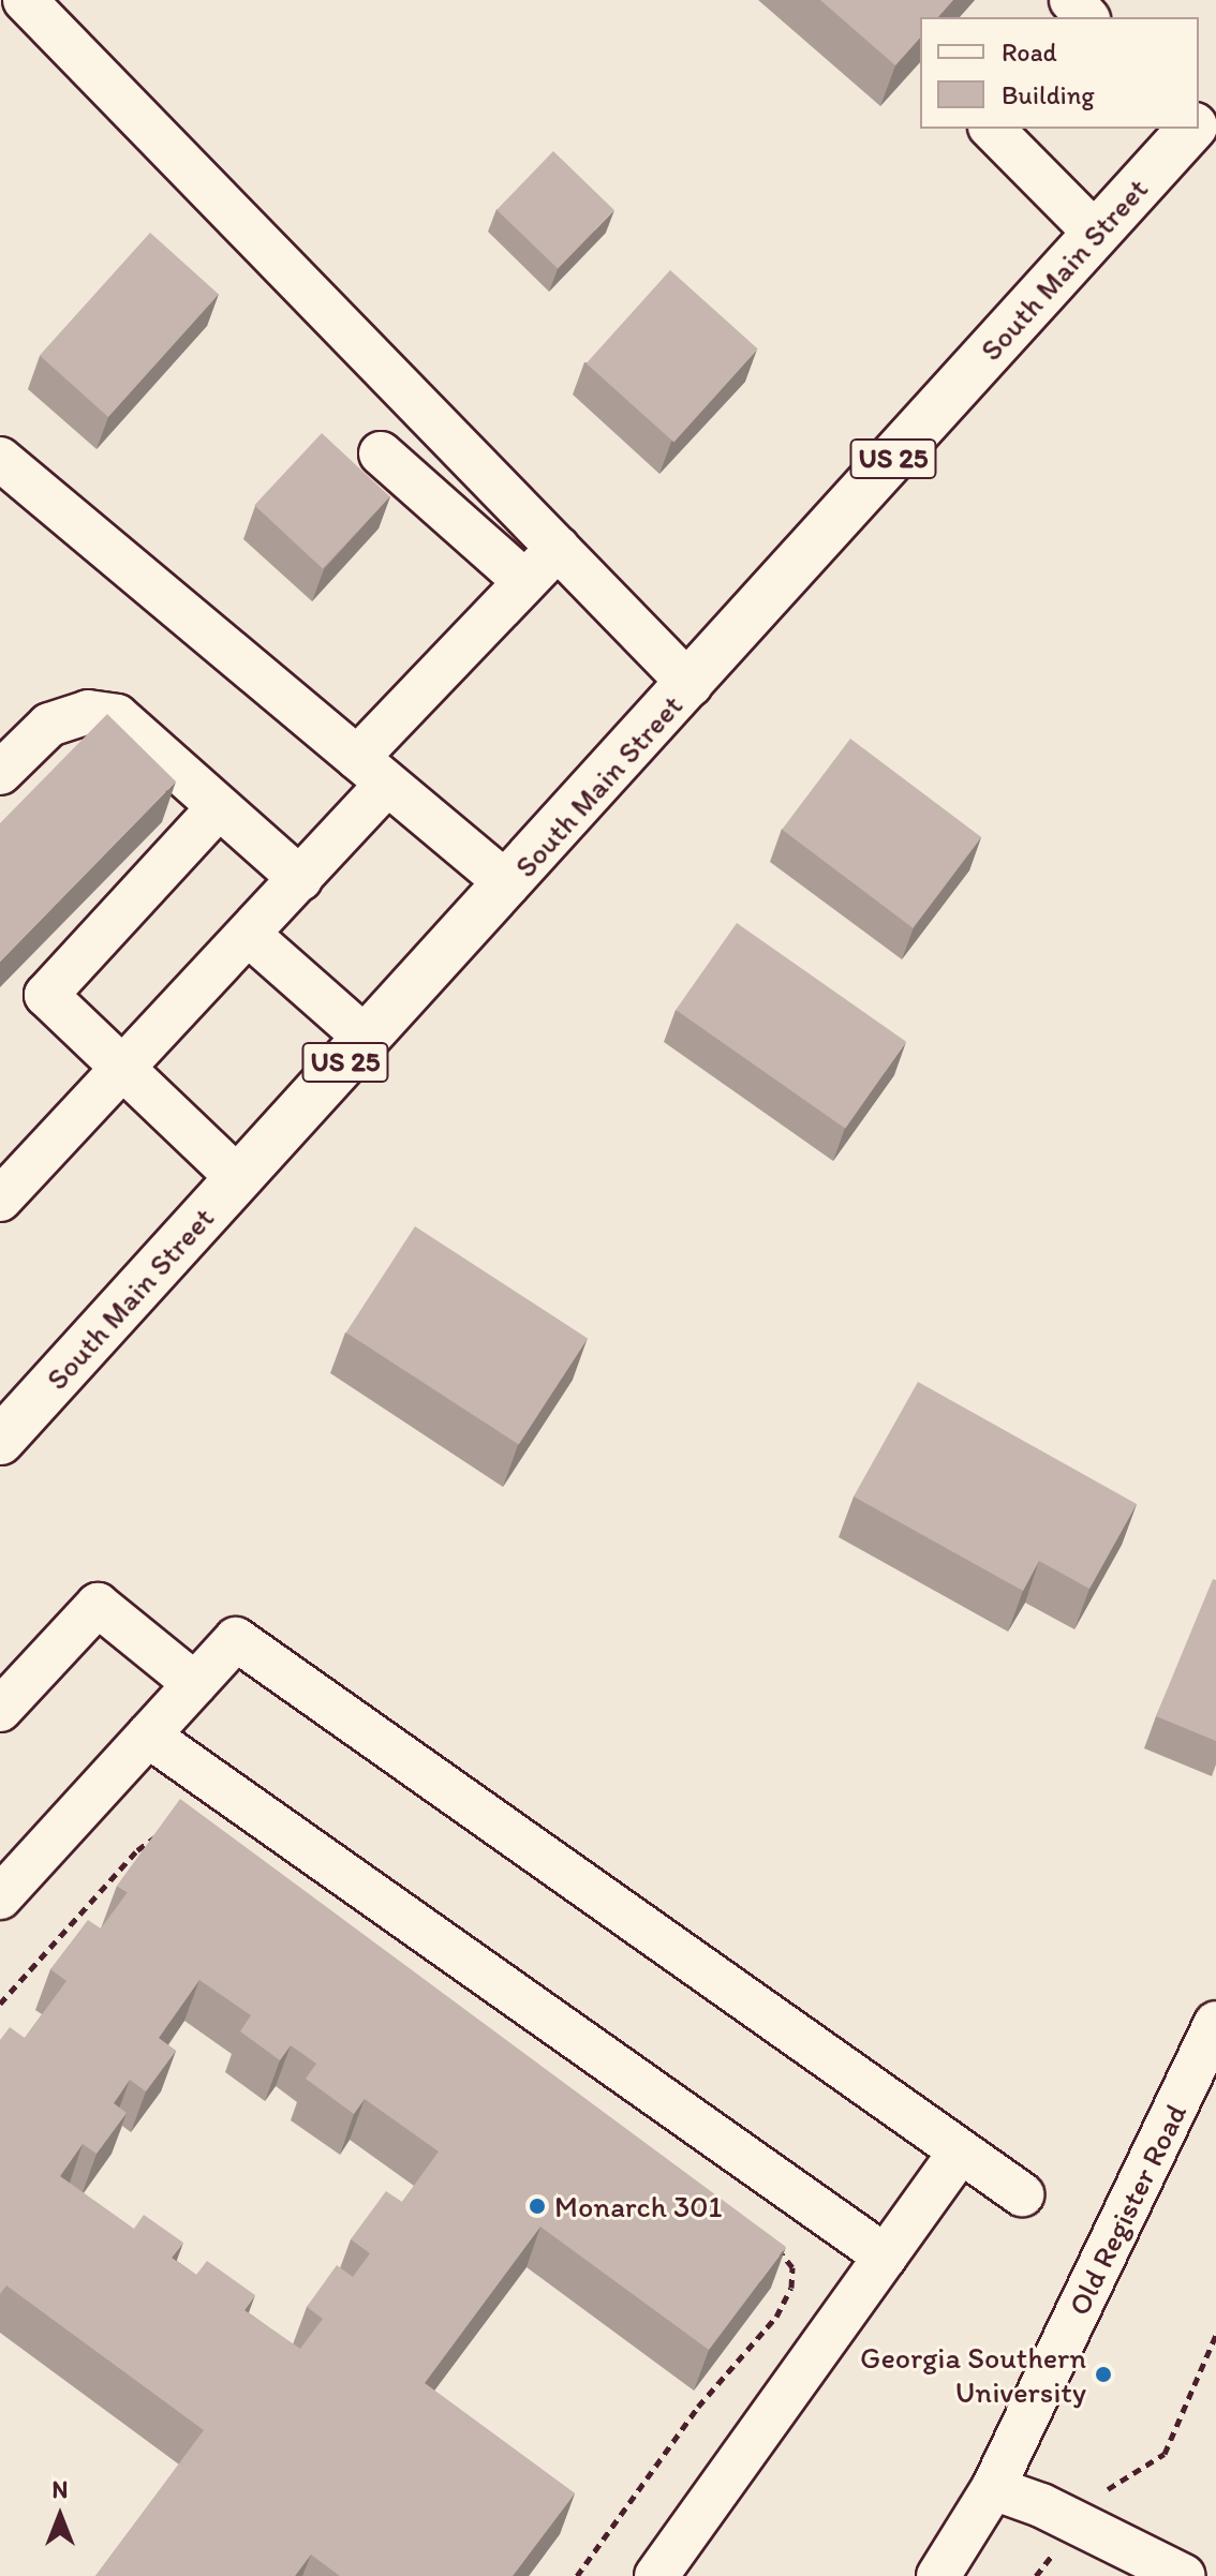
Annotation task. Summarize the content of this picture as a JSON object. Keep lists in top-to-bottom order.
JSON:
{
  "streets": {
    "main road": ["South Main Street", "US 25"],
    "street": ["Old Register Road"]
  },
  "places": ["Monarch 301", "Georgia Southern University"],
  "legend": ["Road", "Building"],
  "north": "top"
}
